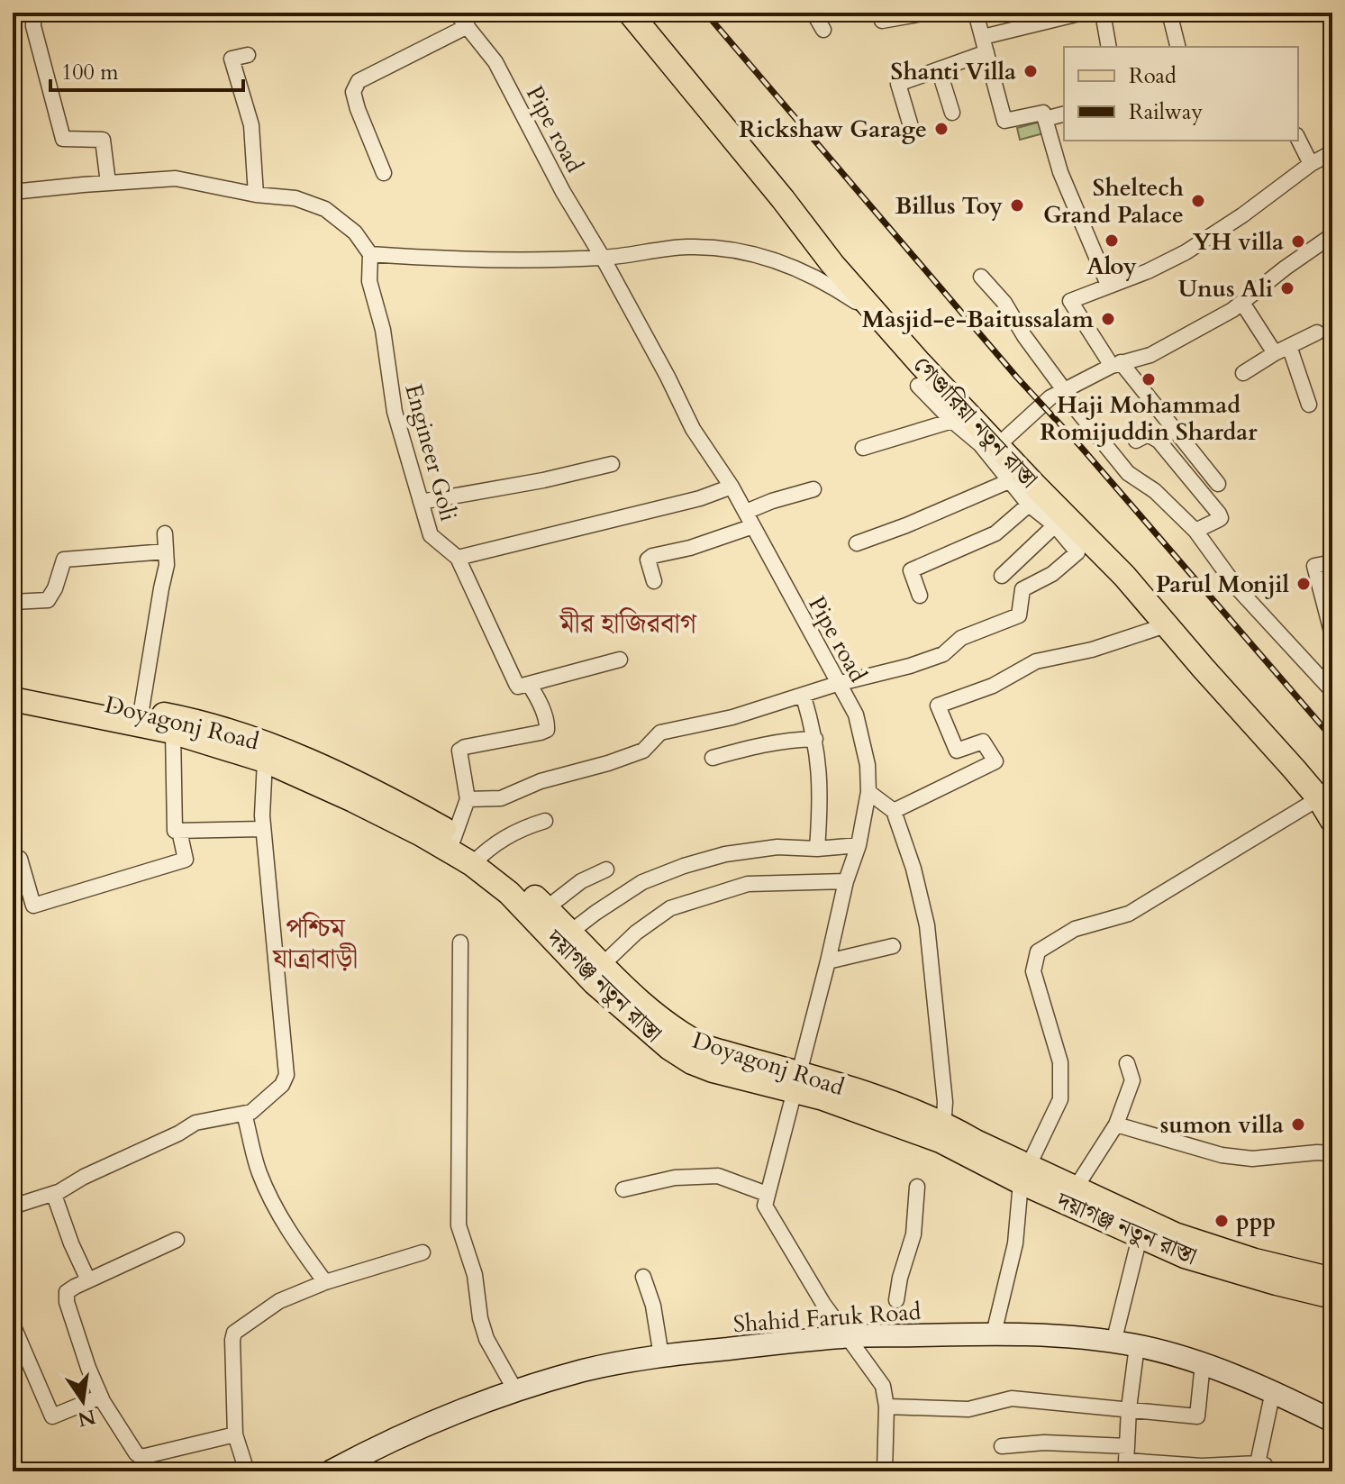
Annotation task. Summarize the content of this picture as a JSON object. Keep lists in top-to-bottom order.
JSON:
{
  "streets": {
    "main road": [
      "গেণ্ডারিয়া নতুন রাস্তা",
      "Doyagonj Road",
      "দয়াগঞ্জ নতুন রাস্তা",
      "Shahid Faruk Road"
    ],
    "street": ["Pipe road", "Engineer Goli"]
  },
  "crossings": [
    ["Pipe road", "দয়াগঞ্জ নতুন রাস্তা"],
    ["Engineer Goli", "Doyagonj Road"],
    ["Engineer Goli", "দয়াগঞ্জ নতুন রাস্তা"],
    ["Doyagonj Road", "দয়াগঞ্জ নতুন রাস্তা"]
  ],
  "districts": ["মীর হাজিরবাগ", "পশ্চিম যাত্রাবাড়ী"],
  "places": [
    "Shanti Villa",
    "Rickshaw Garage",
    "Sheltech Grand Palace",
    "Billus Toy",
    "Aloy",
    "YH villa",
    "Unus Ali",
    "Masjid-e-Baitussalam",
    "Haji Mohammad Romijuddin Shardar",
    "Parul Monjil",
    "sumon villa",
    "ppp"
  ],
  "legend": ["Road", "Railway"],
  "scale_bar": "100 m",
  "north": "bottom"
}
